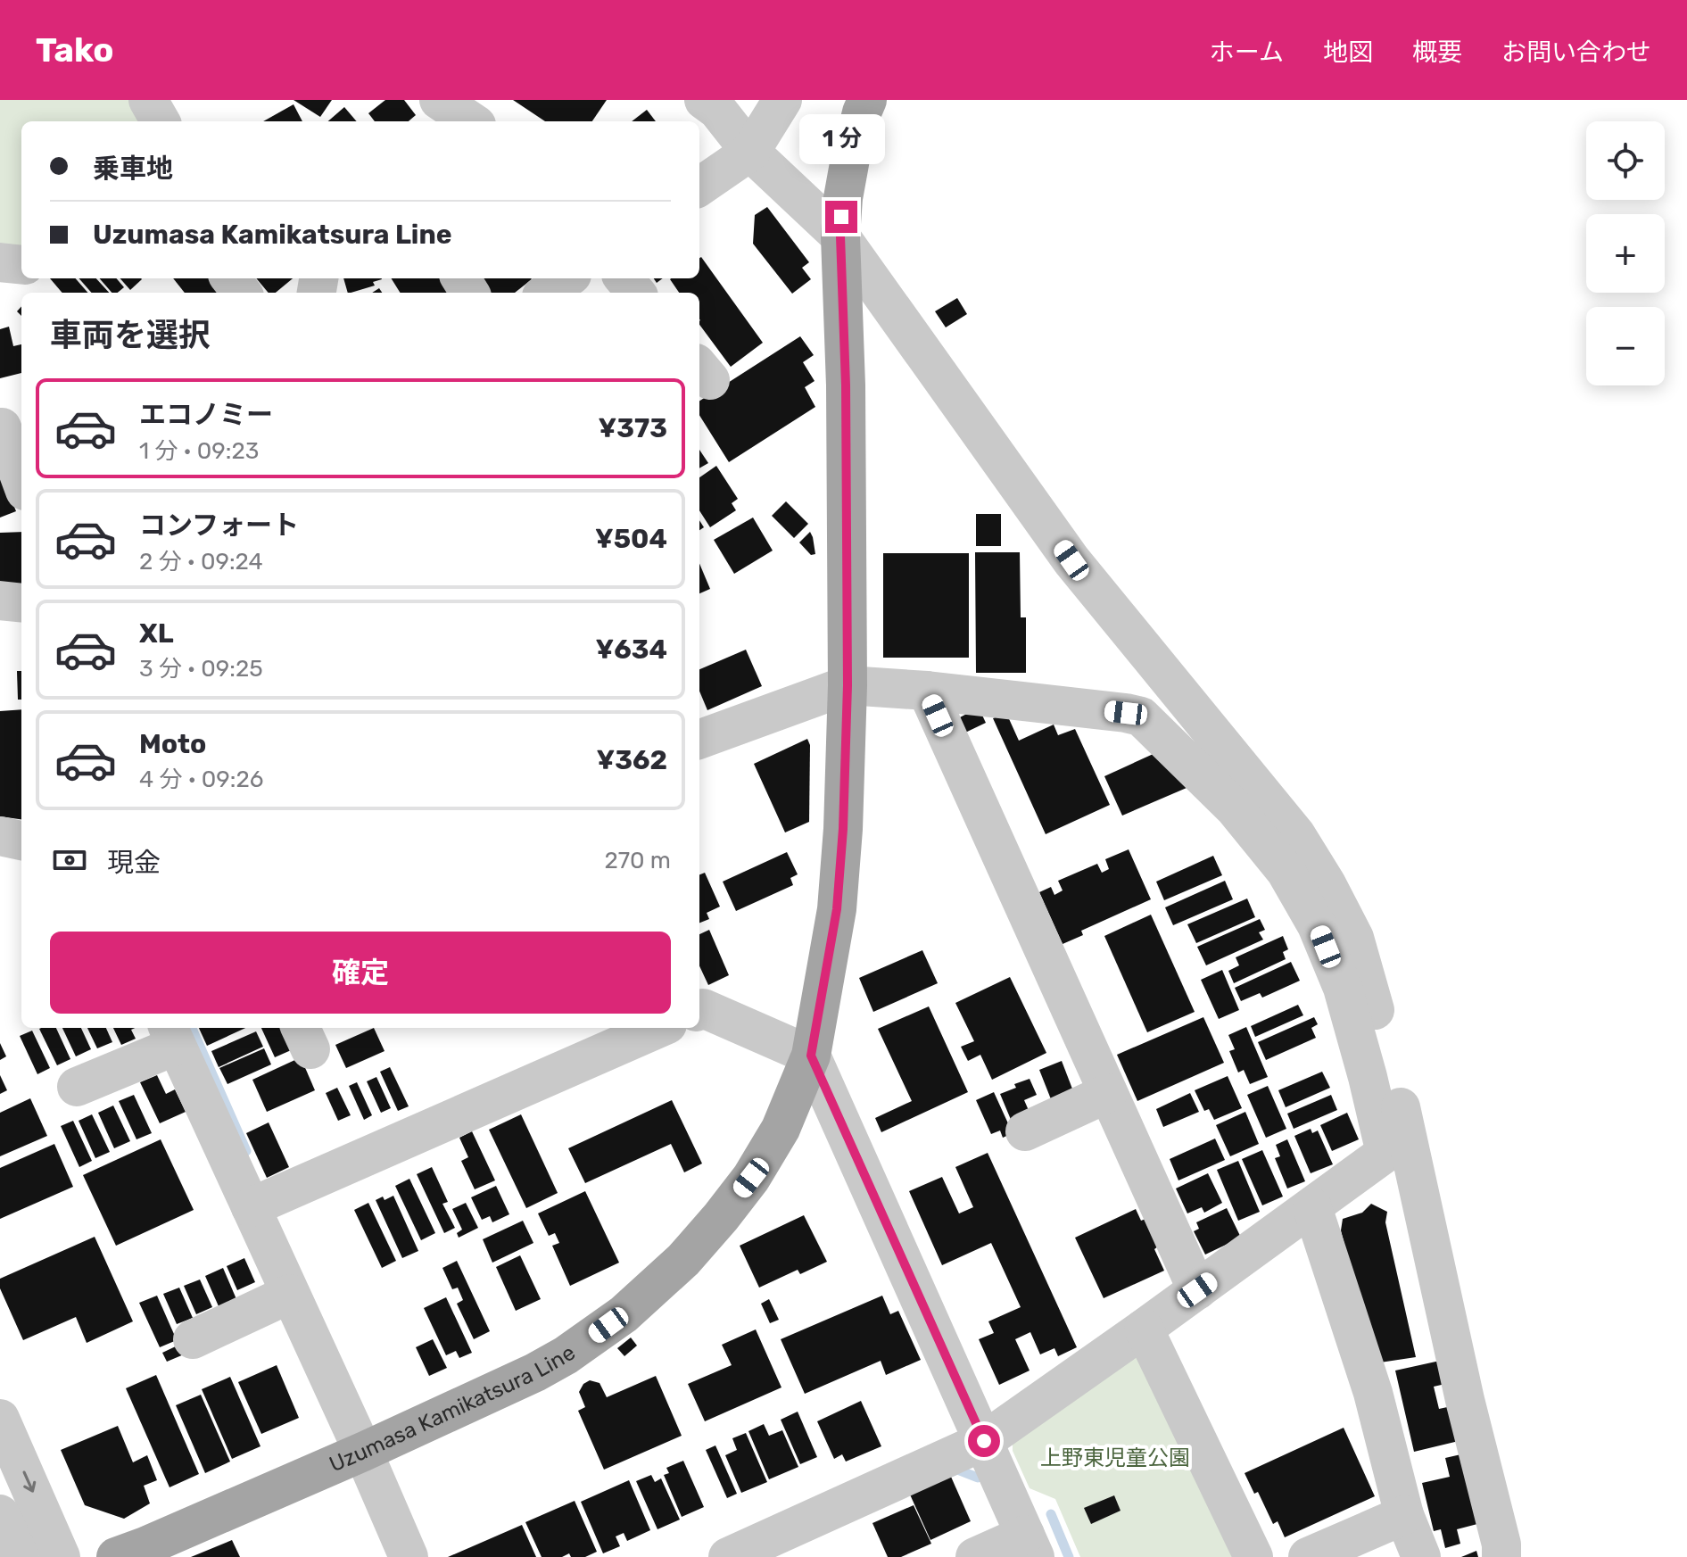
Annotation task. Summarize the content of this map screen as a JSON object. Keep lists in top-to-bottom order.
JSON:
{
  "streets": {
    "main road": ["Uzumasa Kamikatsura Line"]
  },
  "parks": ["上野東児童公園"],
  "page": {
    "header": "Tako",
    "nav": [
      "ホーム",
      "地図",
      "概要",
      "お問い合わせ"
    ],
    "bubble": "1 分",
    "map_buttons": ["+", "−"],
    "banner": ["乗車地", "Uzumasa Kamikatsura Line"],
    "heading": "車両を選択",
    "list": [
      {
        "name": "エコノミー",
        "note": "1 分 · 09:23",
        "value": "¥373"
      },
      {
        "name": "コンフォート",
        "note": "2 分 · 09:24",
        "value": "¥504"
      },
      {
        "name": "XL",
        "note": "3 分 · 09:25",
        "value": "¥634"
      },
      {
        "name": "Moto",
        "note": "4 分 · 09:26",
        "value": "¥362"
      }
    ],
    "pay": ["現金", "270 m"],
    "buttons": "確定"
  }
}
